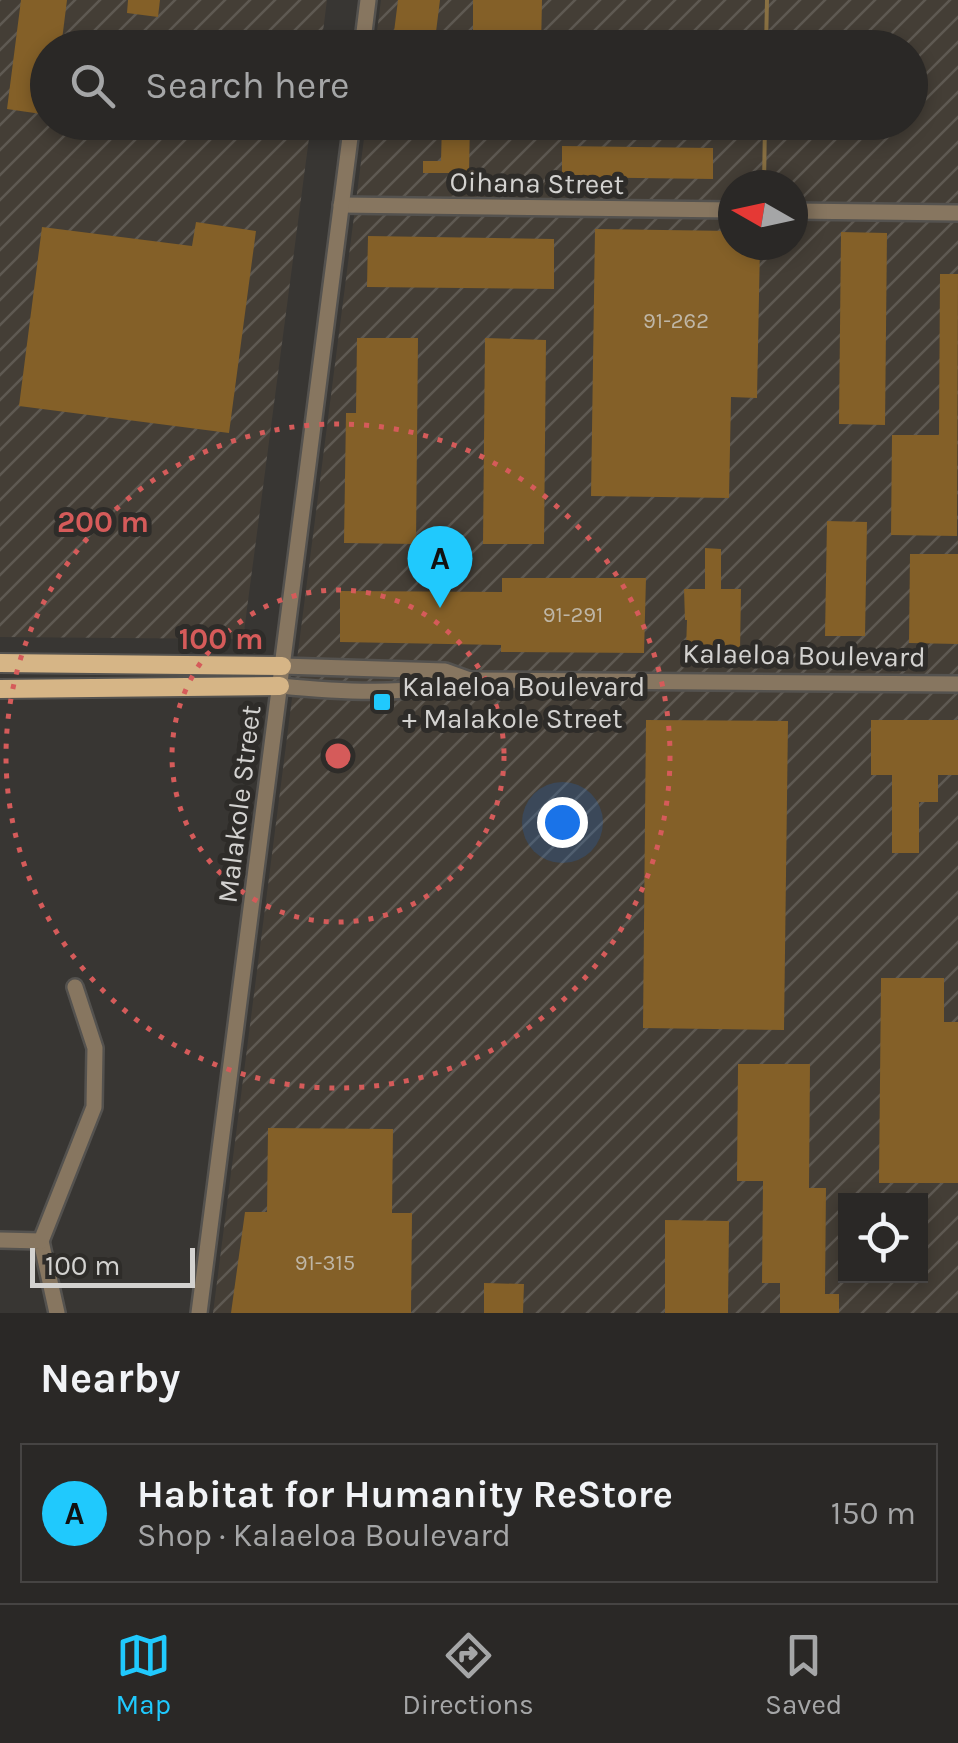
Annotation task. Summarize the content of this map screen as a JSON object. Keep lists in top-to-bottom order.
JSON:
{
  "streets": {
    "main road": ["Kalaeloa Boulevard"],
    "street": ["Oihana Street", "Malakole Street"]
  },
  "crossings": [
    ["Oihana Street", "Malakole Street"],
    ["Kalaeloa Boulevard", "Malakole Street"]
  ],
  "places": {
    "transit": ["Kalaeloa Boulevard + Malakole Street"]
  },
  "house_numbers": ["91-262", "91-291", "91-315"],
  "scale_bar": "100 m",
  "north": "left",
  "page": {
    "search": "Search here",
    "pins": "A",
    "scale": "100 m",
    "heading": "Nearby",
    "list": [
      {
        "mark": "A",
        "name": "Habitat for Humanity ReStore",
        "note": "Shop · Kalaeloa Boulevard",
        "value": "150 m"
      }
    ],
    "nav": ["Map", "Directions", "Saved"]
  },
  "rings": ["200 m", "100 m"]
}
